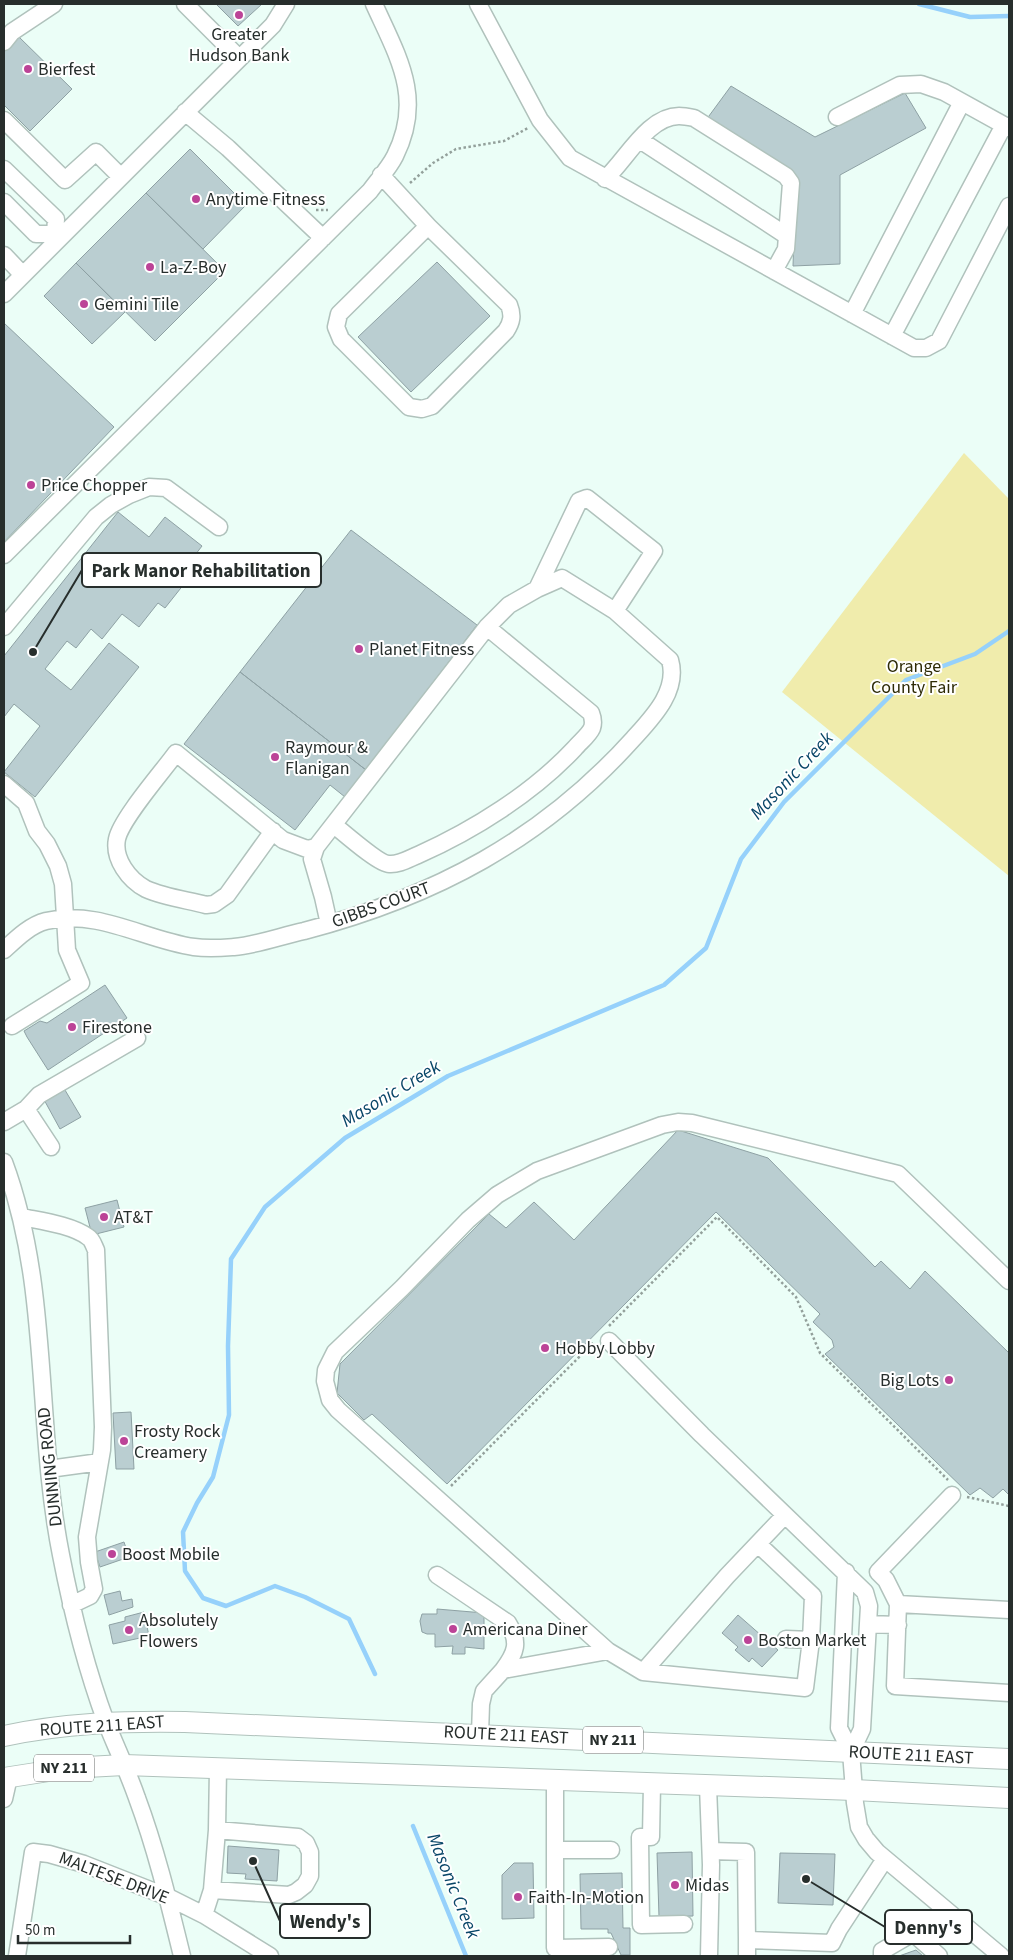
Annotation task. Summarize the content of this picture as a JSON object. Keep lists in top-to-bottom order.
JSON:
{
  "streets": {
    "main road": ["ROUTE 211 EAST", "NY 211"],
    "street": ["GIBBS COURT", "DUNNING ROAD", "MALTESE DRIVE"]
  },
  "crossings": [
    ["DUNNING ROAD", "ROUTE 211 EAST"],
    ["DUNNING ROAD", "NY 211"],
    ["DUNNING ROAD", "MALTESE DRIVE"]
  ],
  "water": ["Masonic Creek"],
  "parks": ["Orange County Fair"],
  "places": [
    "Greater Hudson Bank",
    "Bierfest",
    "Anytime Fitness",
    "La-Z-Boy",
    "Gemini Tile",
    "Price Chopper",
    "Planet Fitness",
    "Park Manor Rehabilitation",
    "Raymour & Flanigan",
    "Firestone",
    "AT&T",
    "Hobby Lobby",
    "Big Lots",
    "Frosty Rock Creamery",
    "Boost Mobile",
    "Americana Diner",
    "Absolutely Flowers",
    "Boston Market",
    "Wendy's",
    "Denny's",
    "Midas",
    "Faith-In-Motion"
  ],
  "scale_bar": "50 m"
}
